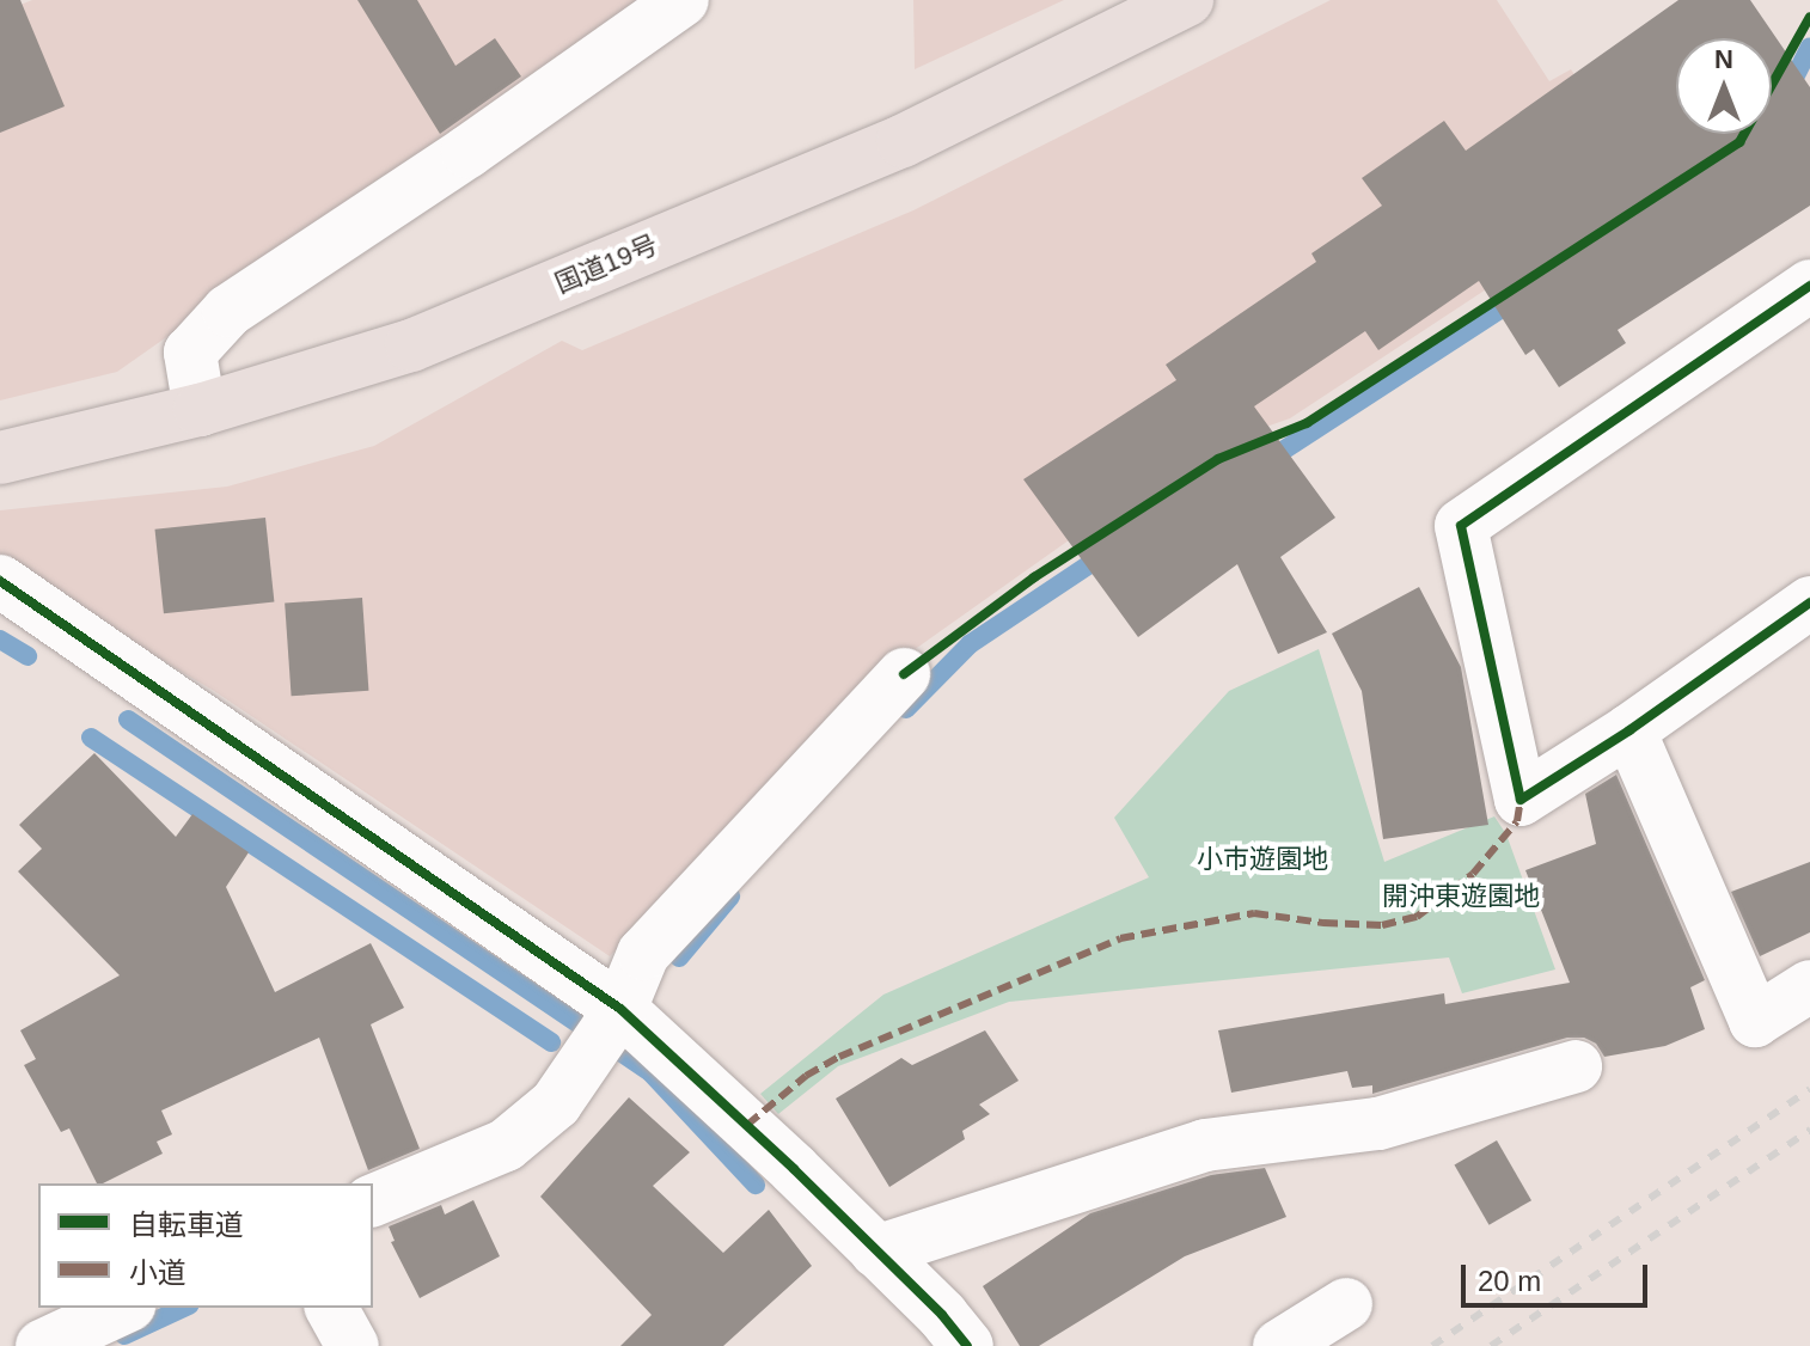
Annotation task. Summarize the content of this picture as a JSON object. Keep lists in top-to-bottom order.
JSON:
{
  "streets": {
    "highway": ["国道19号"]
  },
  "parks": ["小市遊園地", "開沖東遊園地"],
  "legend": ["自転車道", "小道"],
  "scale_bar": "20 m",
  "north": "top"
}
